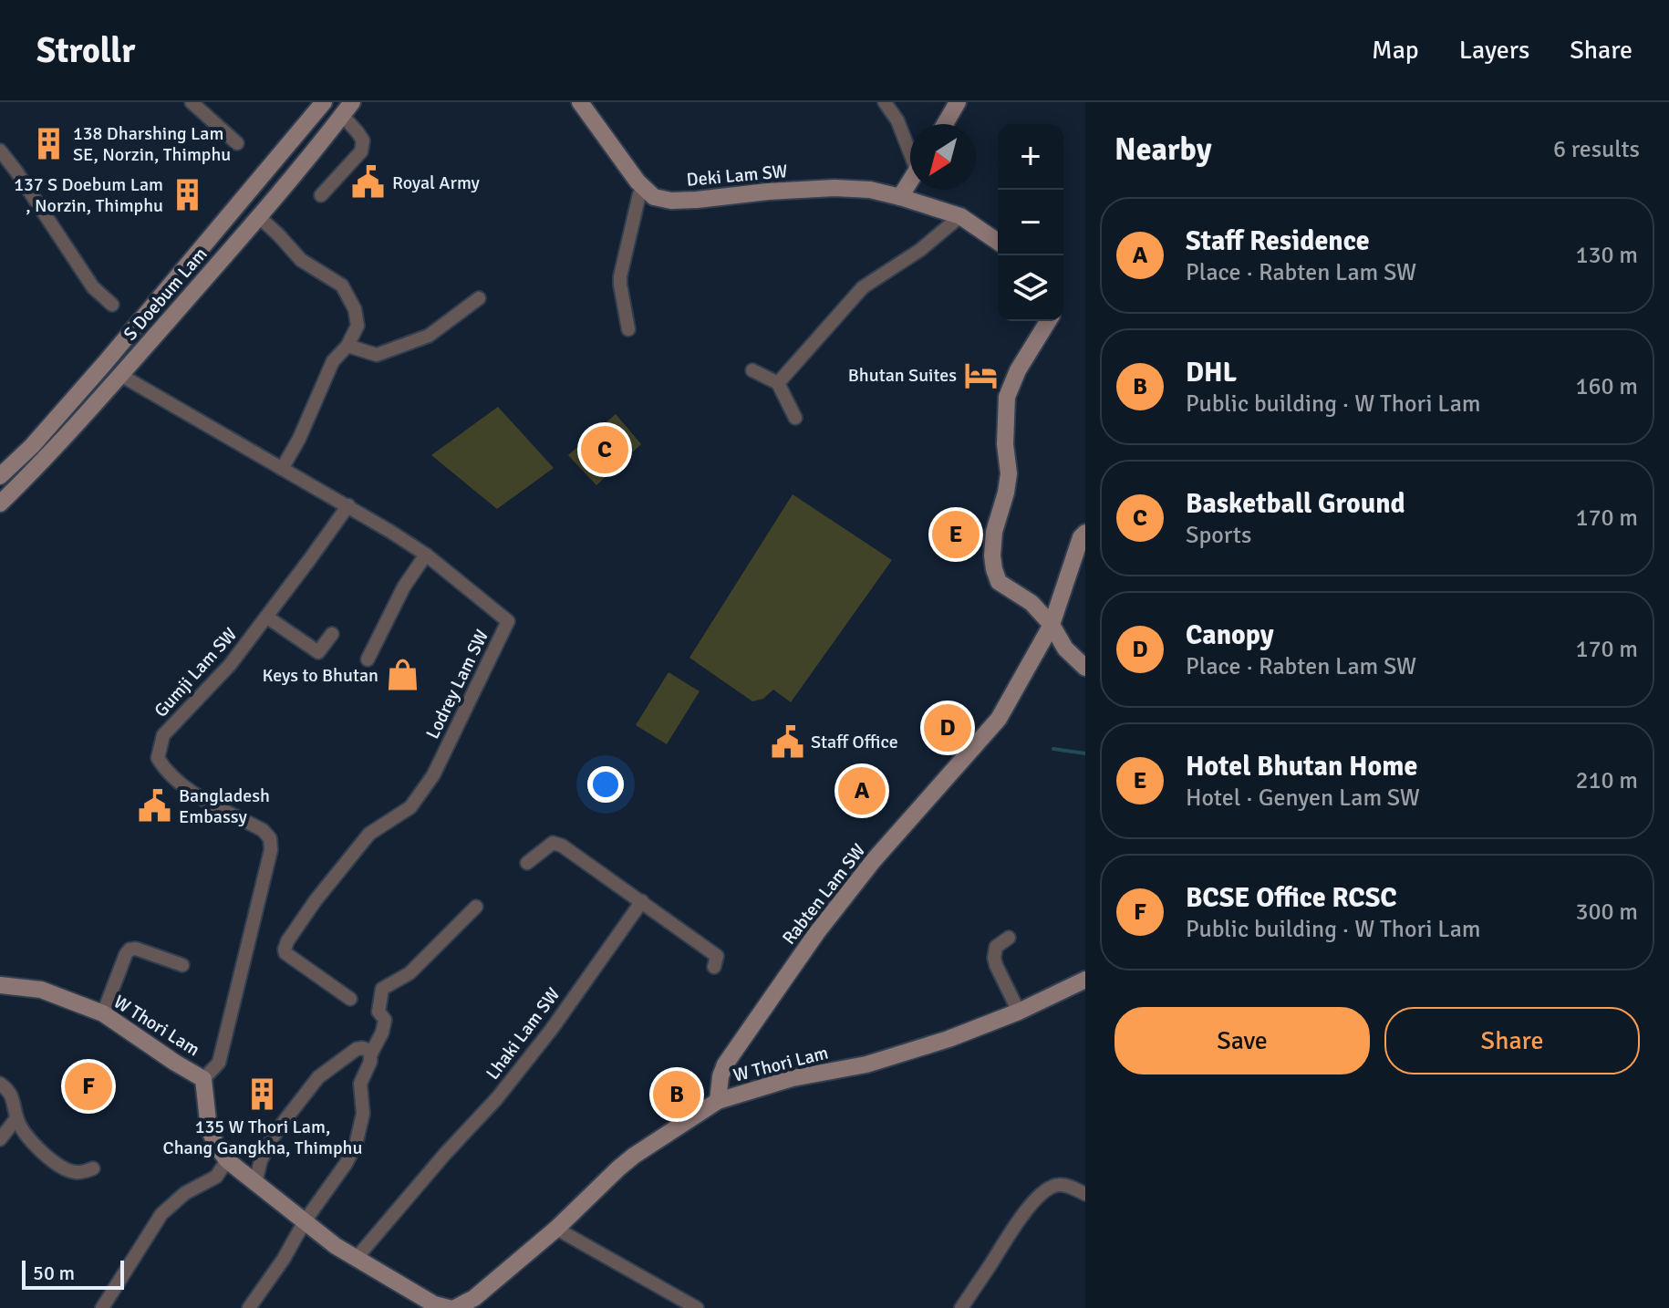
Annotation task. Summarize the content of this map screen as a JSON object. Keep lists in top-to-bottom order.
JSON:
{
  "streets": {
    "main road": [
      "Deki Lam SW",
      "S Doebum Lam",
      "Rabten Lam SW",
      "W Thori Lam"
    ],
    "street": ["Gumji Lam SW", "Lodrey Lam SW", "Lhaki Lam SW"]
  },
  "crossings": [
    ["S Doebum Lam", "Lodrey Lam SW"],
    ["Gumji Lam SW", "Lodrey Lam SW"],
    ["Gumji Lam SW", "W Thori Lam"],
    ["Rabten Lam SW", "W Thori Lam"],
    ["W Thori Lam", "Lhaki Lam SW"]
  ],
  "places": {
    "building": ["138 Dharshing Lam SE, Norzin, Thimphu", "137 S Doebum Lam , Norzin, Thimphu", "135 W Thori Lam, Chang Gangkha, Thimphu"],
    "public building": ["Royal Army", "Staff Office", "Bangladesh Embassy"],
    "hotel": ["Bhutan Suites"],
    "shop": ["Keys to Bhutan"]
  },
  "scale_bar": "50 m",
  "north": "bottom left",
  "page": {
    "header": "Strollr",
    "nav": ["Map", "Layers", "Share"],
    "heading": ["Nearby", "6 results"],
    "map_buttons": ["+", "−"],
    "list": [
      {
        "mark": "A",
        "name": "Staff Residence",
        "note": "Place · Rabten Lam SW",
        "value": "130 m"
      },
      {
        "mark": "B",
        "name": "DHL",
        "note": "Public building · W Thori Lam",
        "value": "160 m"
      },
      {
        "mark": "C",
        "name": "Basketball Ground",
        "note": "Sports",
        "value": "170 m"
      },
      {
        "mark": "D",
        "name": "Canopy",
        "note": "Place · Rabten Lam SW",
        "value": "170 m"
      },
      {
        "mark": "E",
        "name": "Hotel Bhutan Home",
        "note": "Hotel · Genyen Lam SW",
        "value": "210 m"
      },
      {
        "mark": "F",
        "name": "BCSE Office RCSC",
        "note": "Public building · W Thori Lam",
        "value": "300 m"
      }
    ],
    "pins": [
      "C",
      "E",
      "D",
      "A",
      "F",
      "B"
    ],
    "buttons": ["Save", "Share"],
    "scale": "50 m"
  }
}
